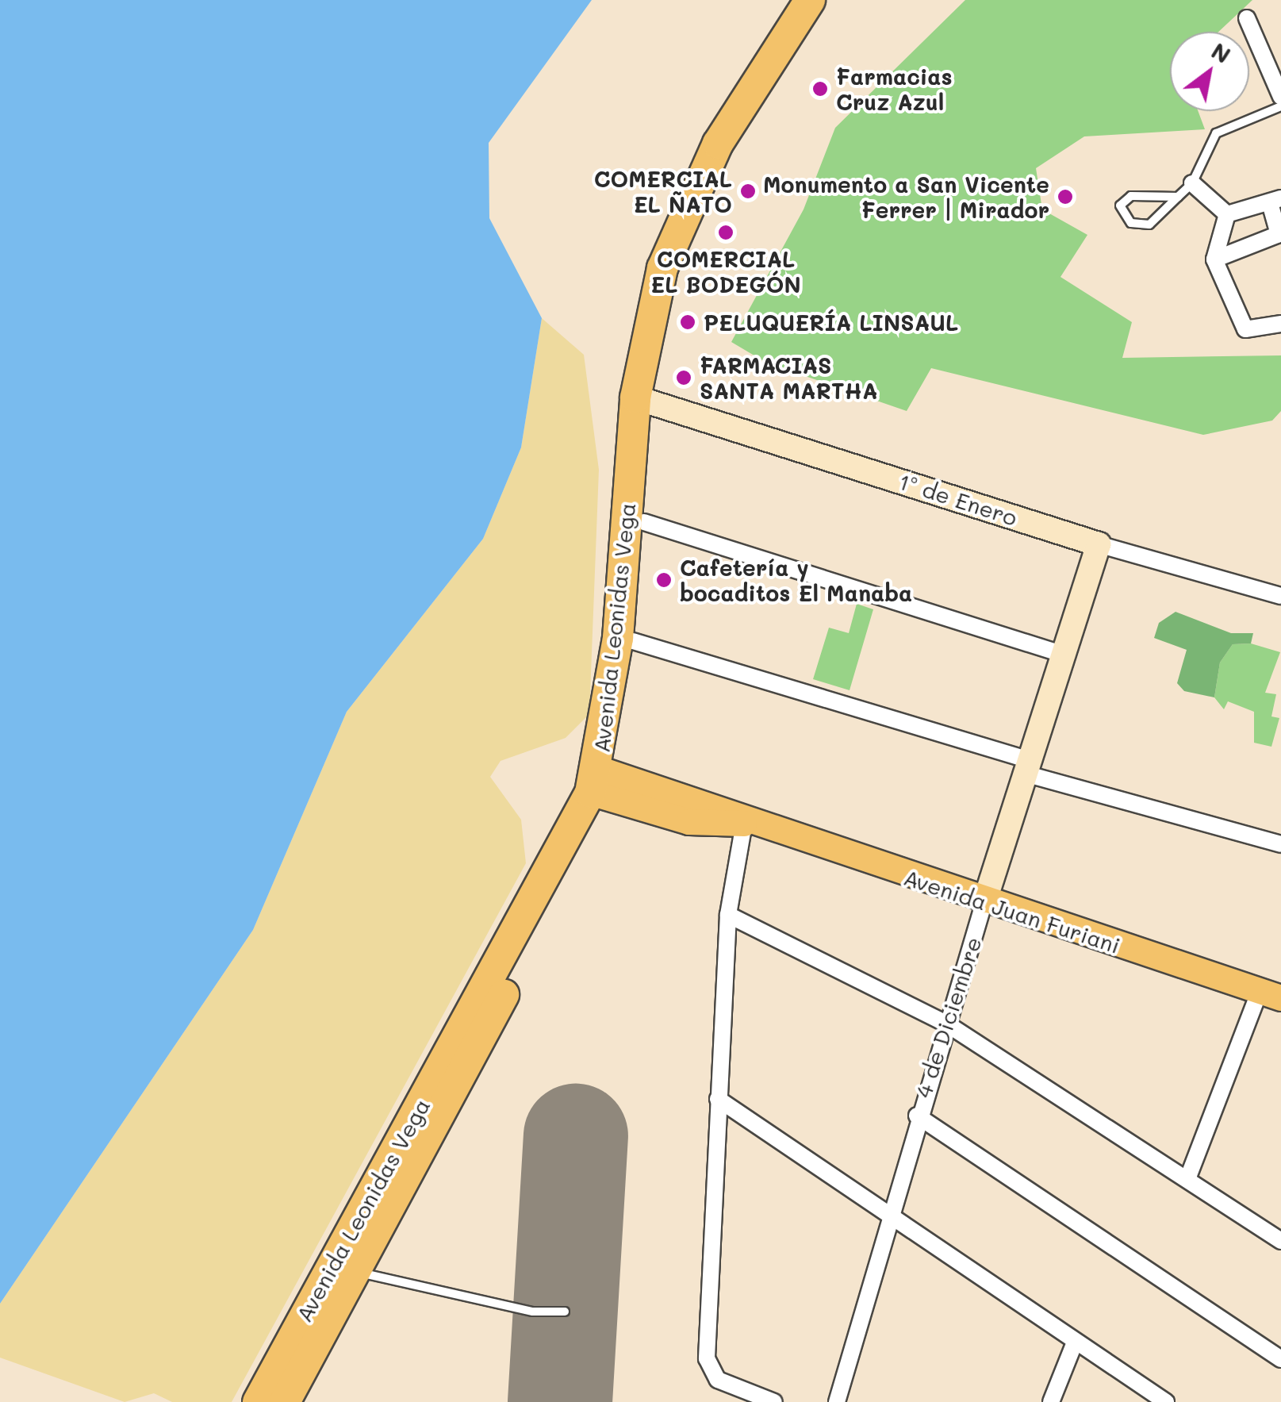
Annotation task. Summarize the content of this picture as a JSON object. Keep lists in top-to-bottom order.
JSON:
{
  "streets": {
    "highway": ["Avenida Leonidas Vega"],
    "main road": ["Avenida Juan Furiani"],
    "street": ["1º de Enero", "4 de Diciembre"]
  },
  "crossings": [
    ["1º de Enero", "Avenida Leonidas Vega"],
    ["1º de Enero", "4 de Diciembre"],
    ["Avenida Leonidas Vega", "Avenida Juan Furiani"],
    ["Avenida Juan Furiani", "4 de Diciembre"]
  ],
  "places": [
    "Farmacias Cruz Azul",
    "COMERCIAL EL ÑATO",
    "Monumento a San Vicente Ferrer | Mirador",
    "COMERCIAL EL BODEGÓN",
    "PELUQUERÍA LINSAUL",
    "FARMACIAS SANTA MARTHA",
    "Cafetería y bocaditos El Manaba"
  ],
  "north": "top right"
}
